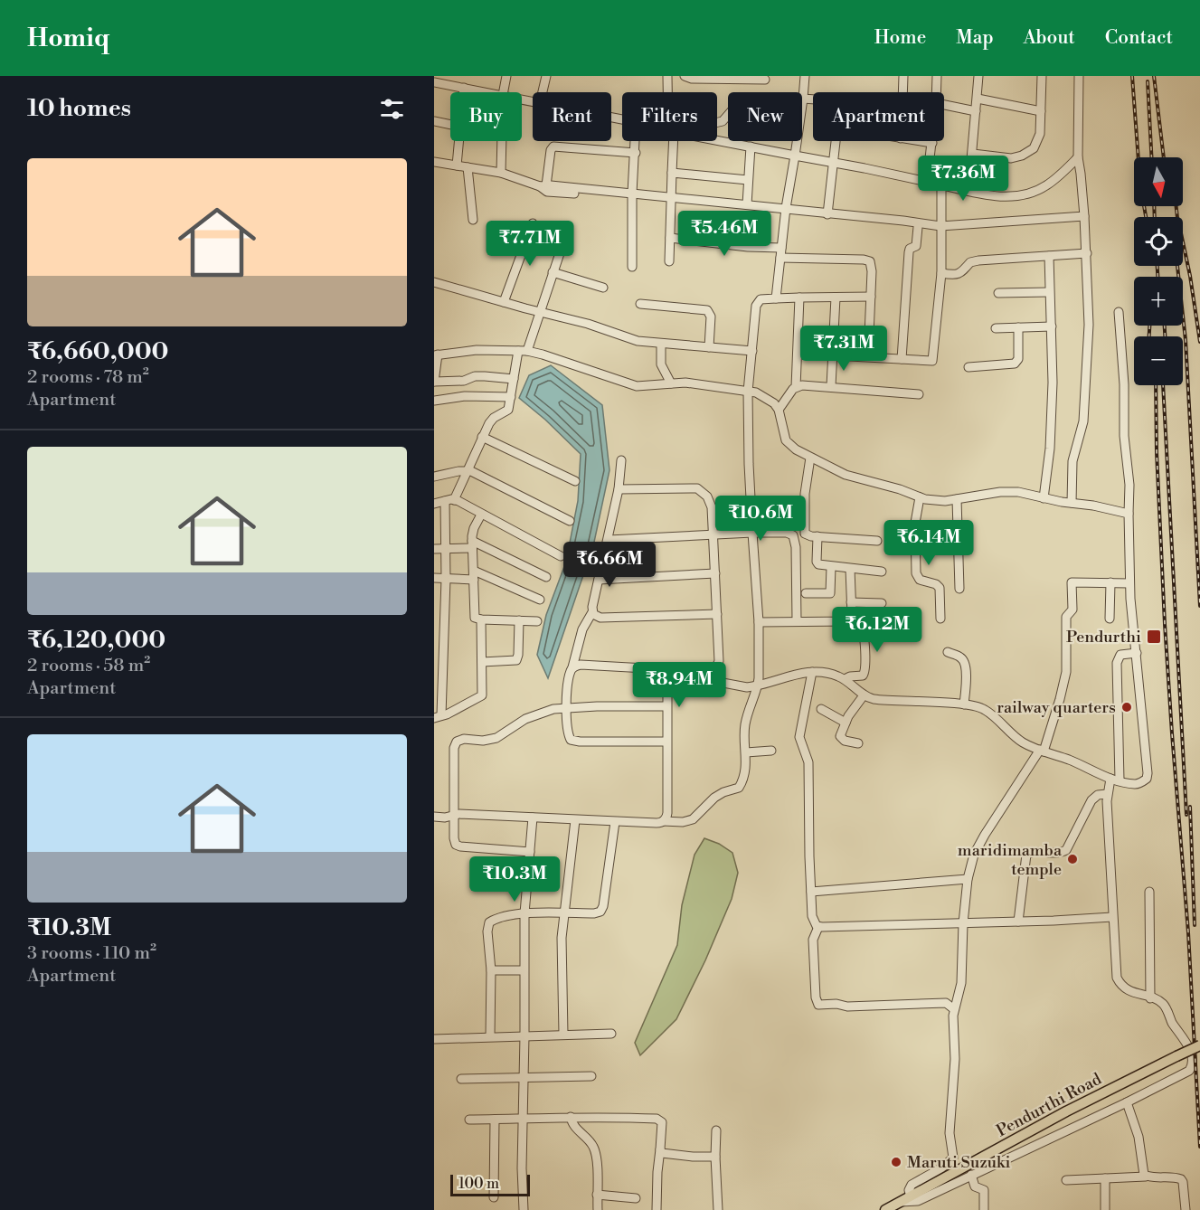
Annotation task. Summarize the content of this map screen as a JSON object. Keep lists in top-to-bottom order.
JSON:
{
  "streets": {
    "main road": ["Pendurthi Road"]
  },
  "places": {
    "transit": ["Pendurthi"],
    "other": ["railway quarters", "maridimamba temple", "Maruti Suzuki"]
  },
  "scale_bar": "100 m",
  "north": "bottom",
  "page": {
    "header": "Homiq",
    "nav": [
      "Home",
      "Map",
      "About",
      "Contact"
    ],
    "heading": "10 homes",
    "chip": [
      "Buy",
      "Rent",
      "Filters",
      "New",
      "Apartment"
    ],
    "list": [
      {
        "name": "₹6,660,000",
        "note": "2 rooms · 78 m² · Apartment"
      },
      {
        "name": "₹6,120,000",
        "note": "2 rooms · 58 m² · Apartment"
      },
      {
        "name": "₹10.3M",
        "note": "3 rooms · 110 m² · Apartment"
      }
    ],
    "price": [
      "₹7.36M",
      "₹5.46M",
      "₹7.71M",
      "₹7.31M",
      "₹10.6M",
      "₹6.14M",
      "₹6.66M",
      "₹6.12M",
      "₹8.94M",
      "₹10.3M"
    ],
    "map_buttons": ["+", "−"],
    "scale": "100 m"
  }
}
